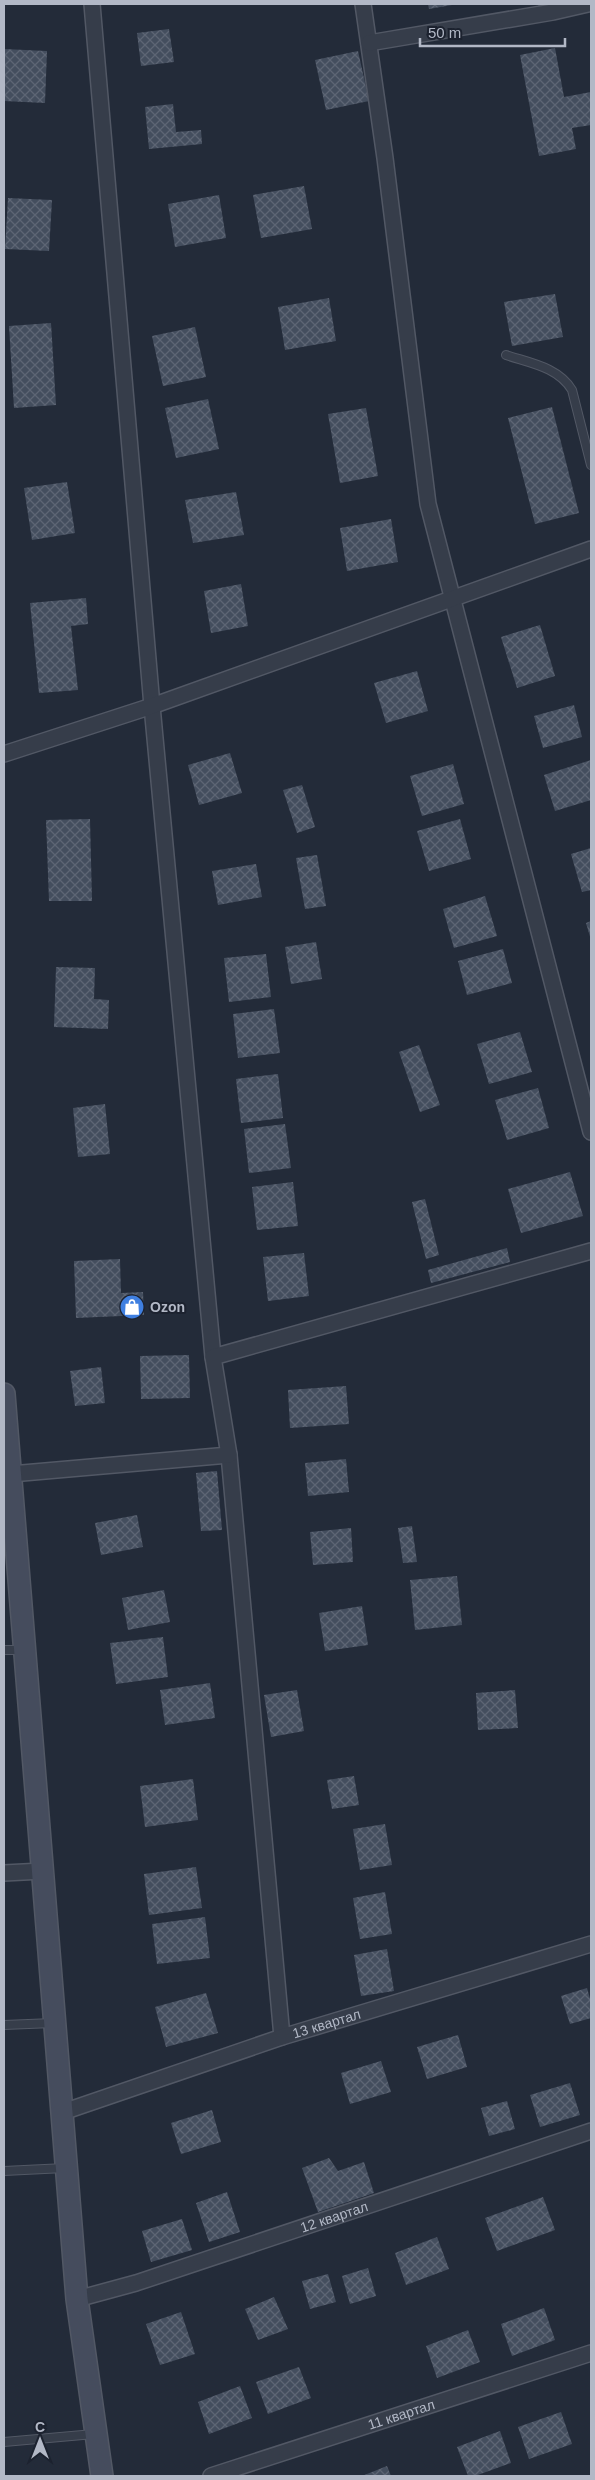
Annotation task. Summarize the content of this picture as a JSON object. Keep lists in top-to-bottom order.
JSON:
{
  "streets": {
    "street": ["13 квартал", "12 квартал", "11 квартал"]
  },
  "places": {
    "shop": ["Ozon"]
  },
  "scale_bar": "50 m",
  "north": "top"
}
